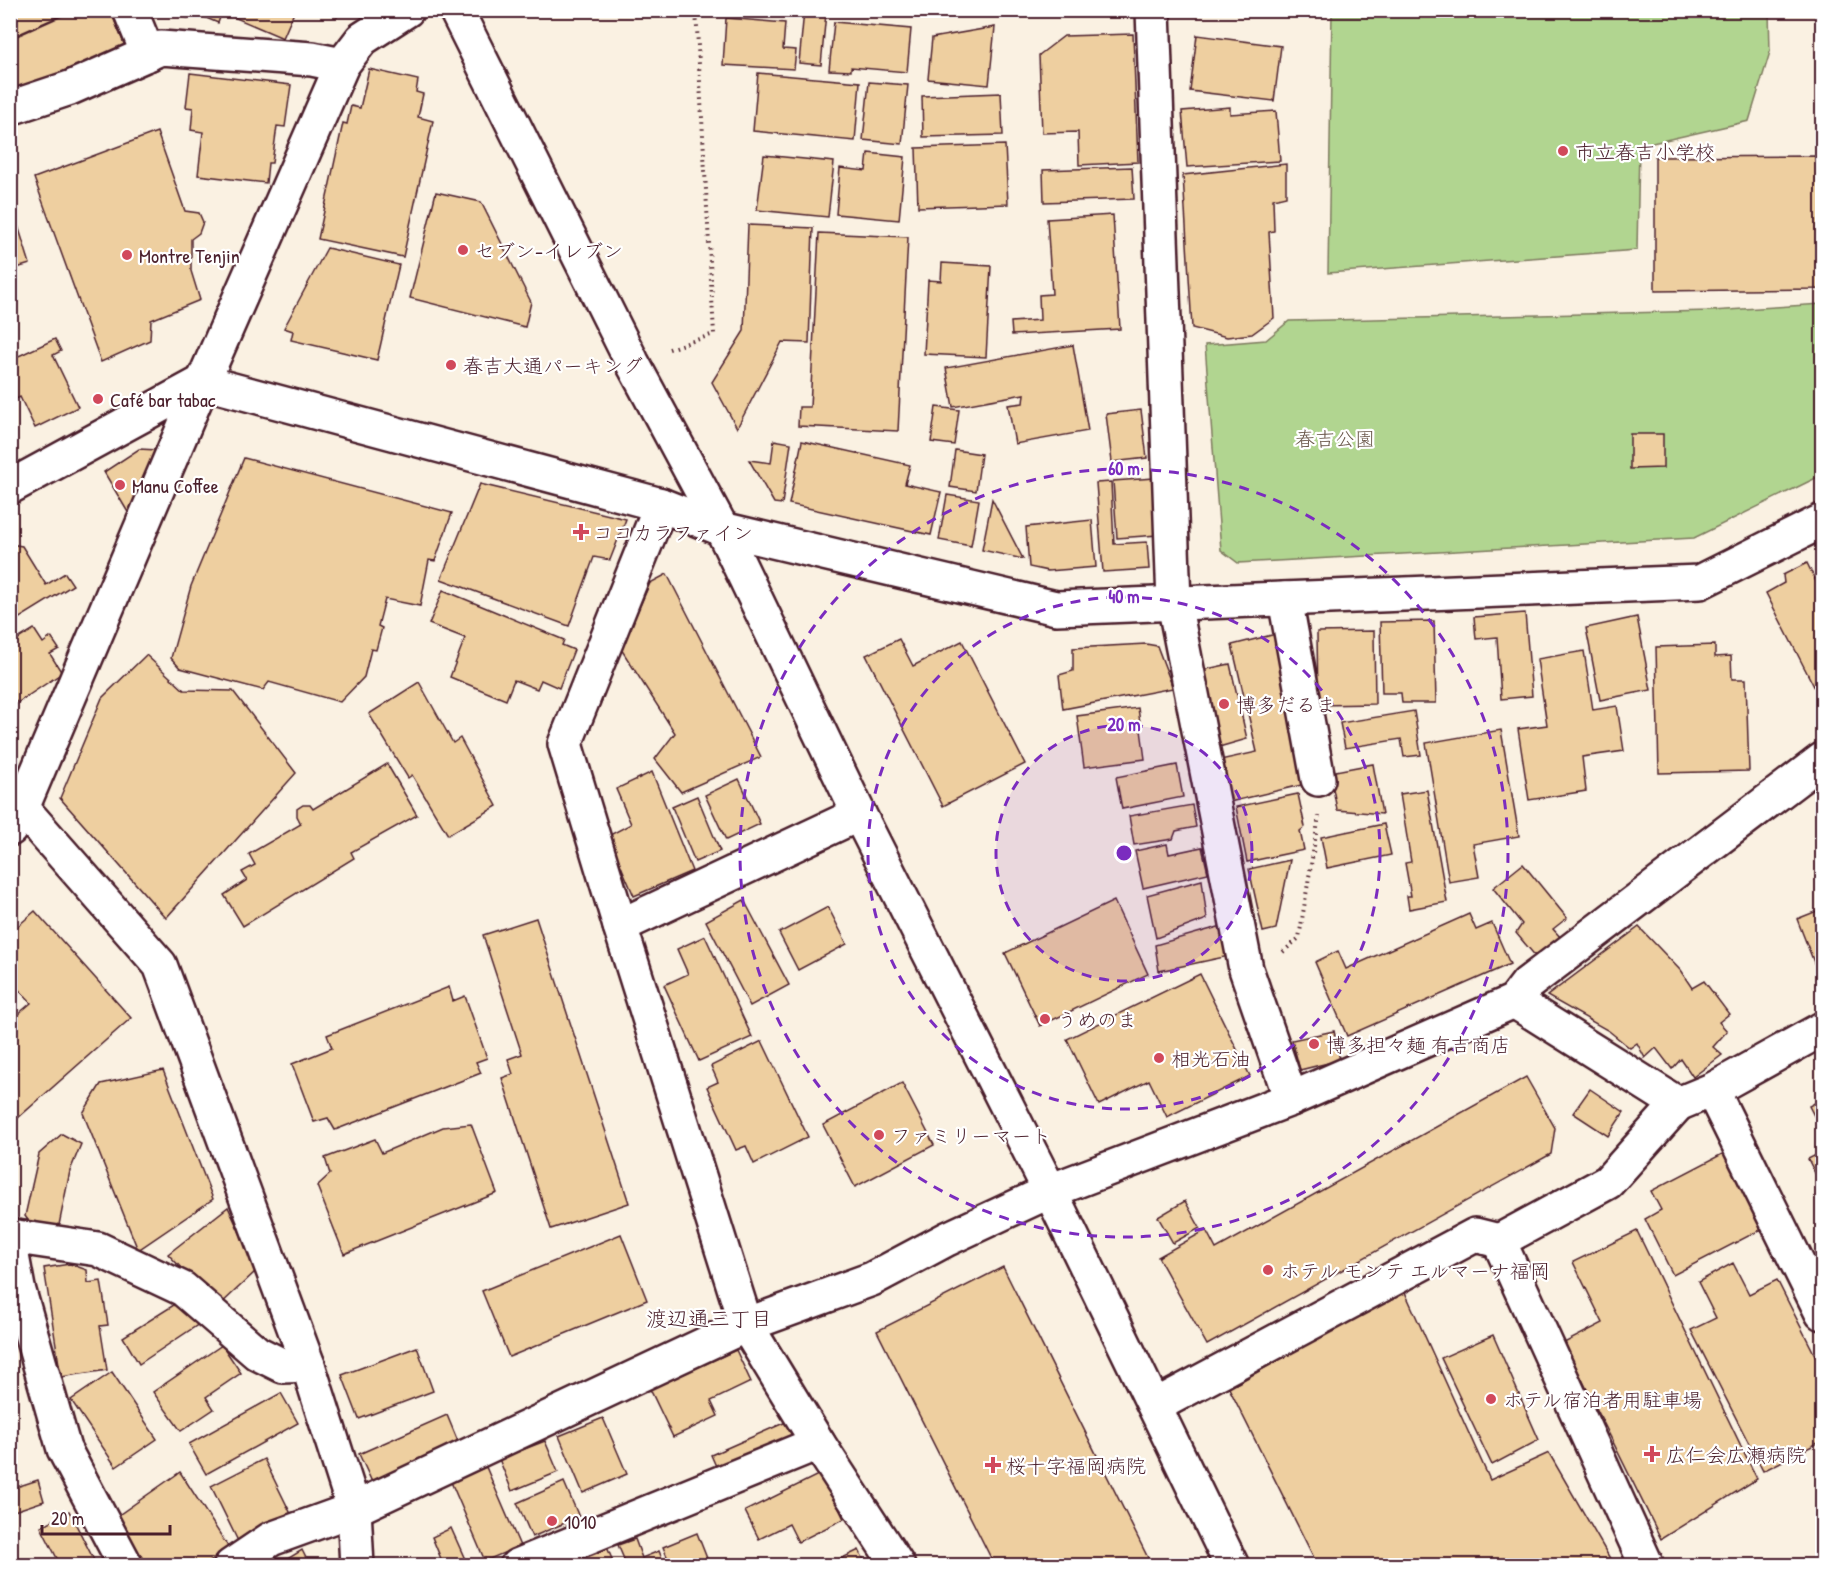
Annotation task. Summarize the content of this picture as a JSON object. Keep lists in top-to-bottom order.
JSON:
{
  "districts": ["渡辺通三丁目"],
  "parks": ["春吉公園"],
  "places": {
    "other": [
      "市立春吉小学校",
      "セブン-イレブン",
      "Montre Tenjin",
      "春吉大通パーキング",
      "Café bar tabac",
      "Manu Coffee",
      "博多だるま",
      "うめのま",
      "博多担々麺 有吉商店",
      "相光石油",
      "ファミリーマート",
      "ホテル モンテ エルマーナ福岡",
      "ホテル宿泊者用駐車場",
      "1010"
    ],
    "health": ["ココカラファイン", "広仁会広瀬病院", "桜十字福岡病院"]
  },
  "scale_bar": "20 m",
  "rings": ["60 m", "40 m", "20 m"]
}
